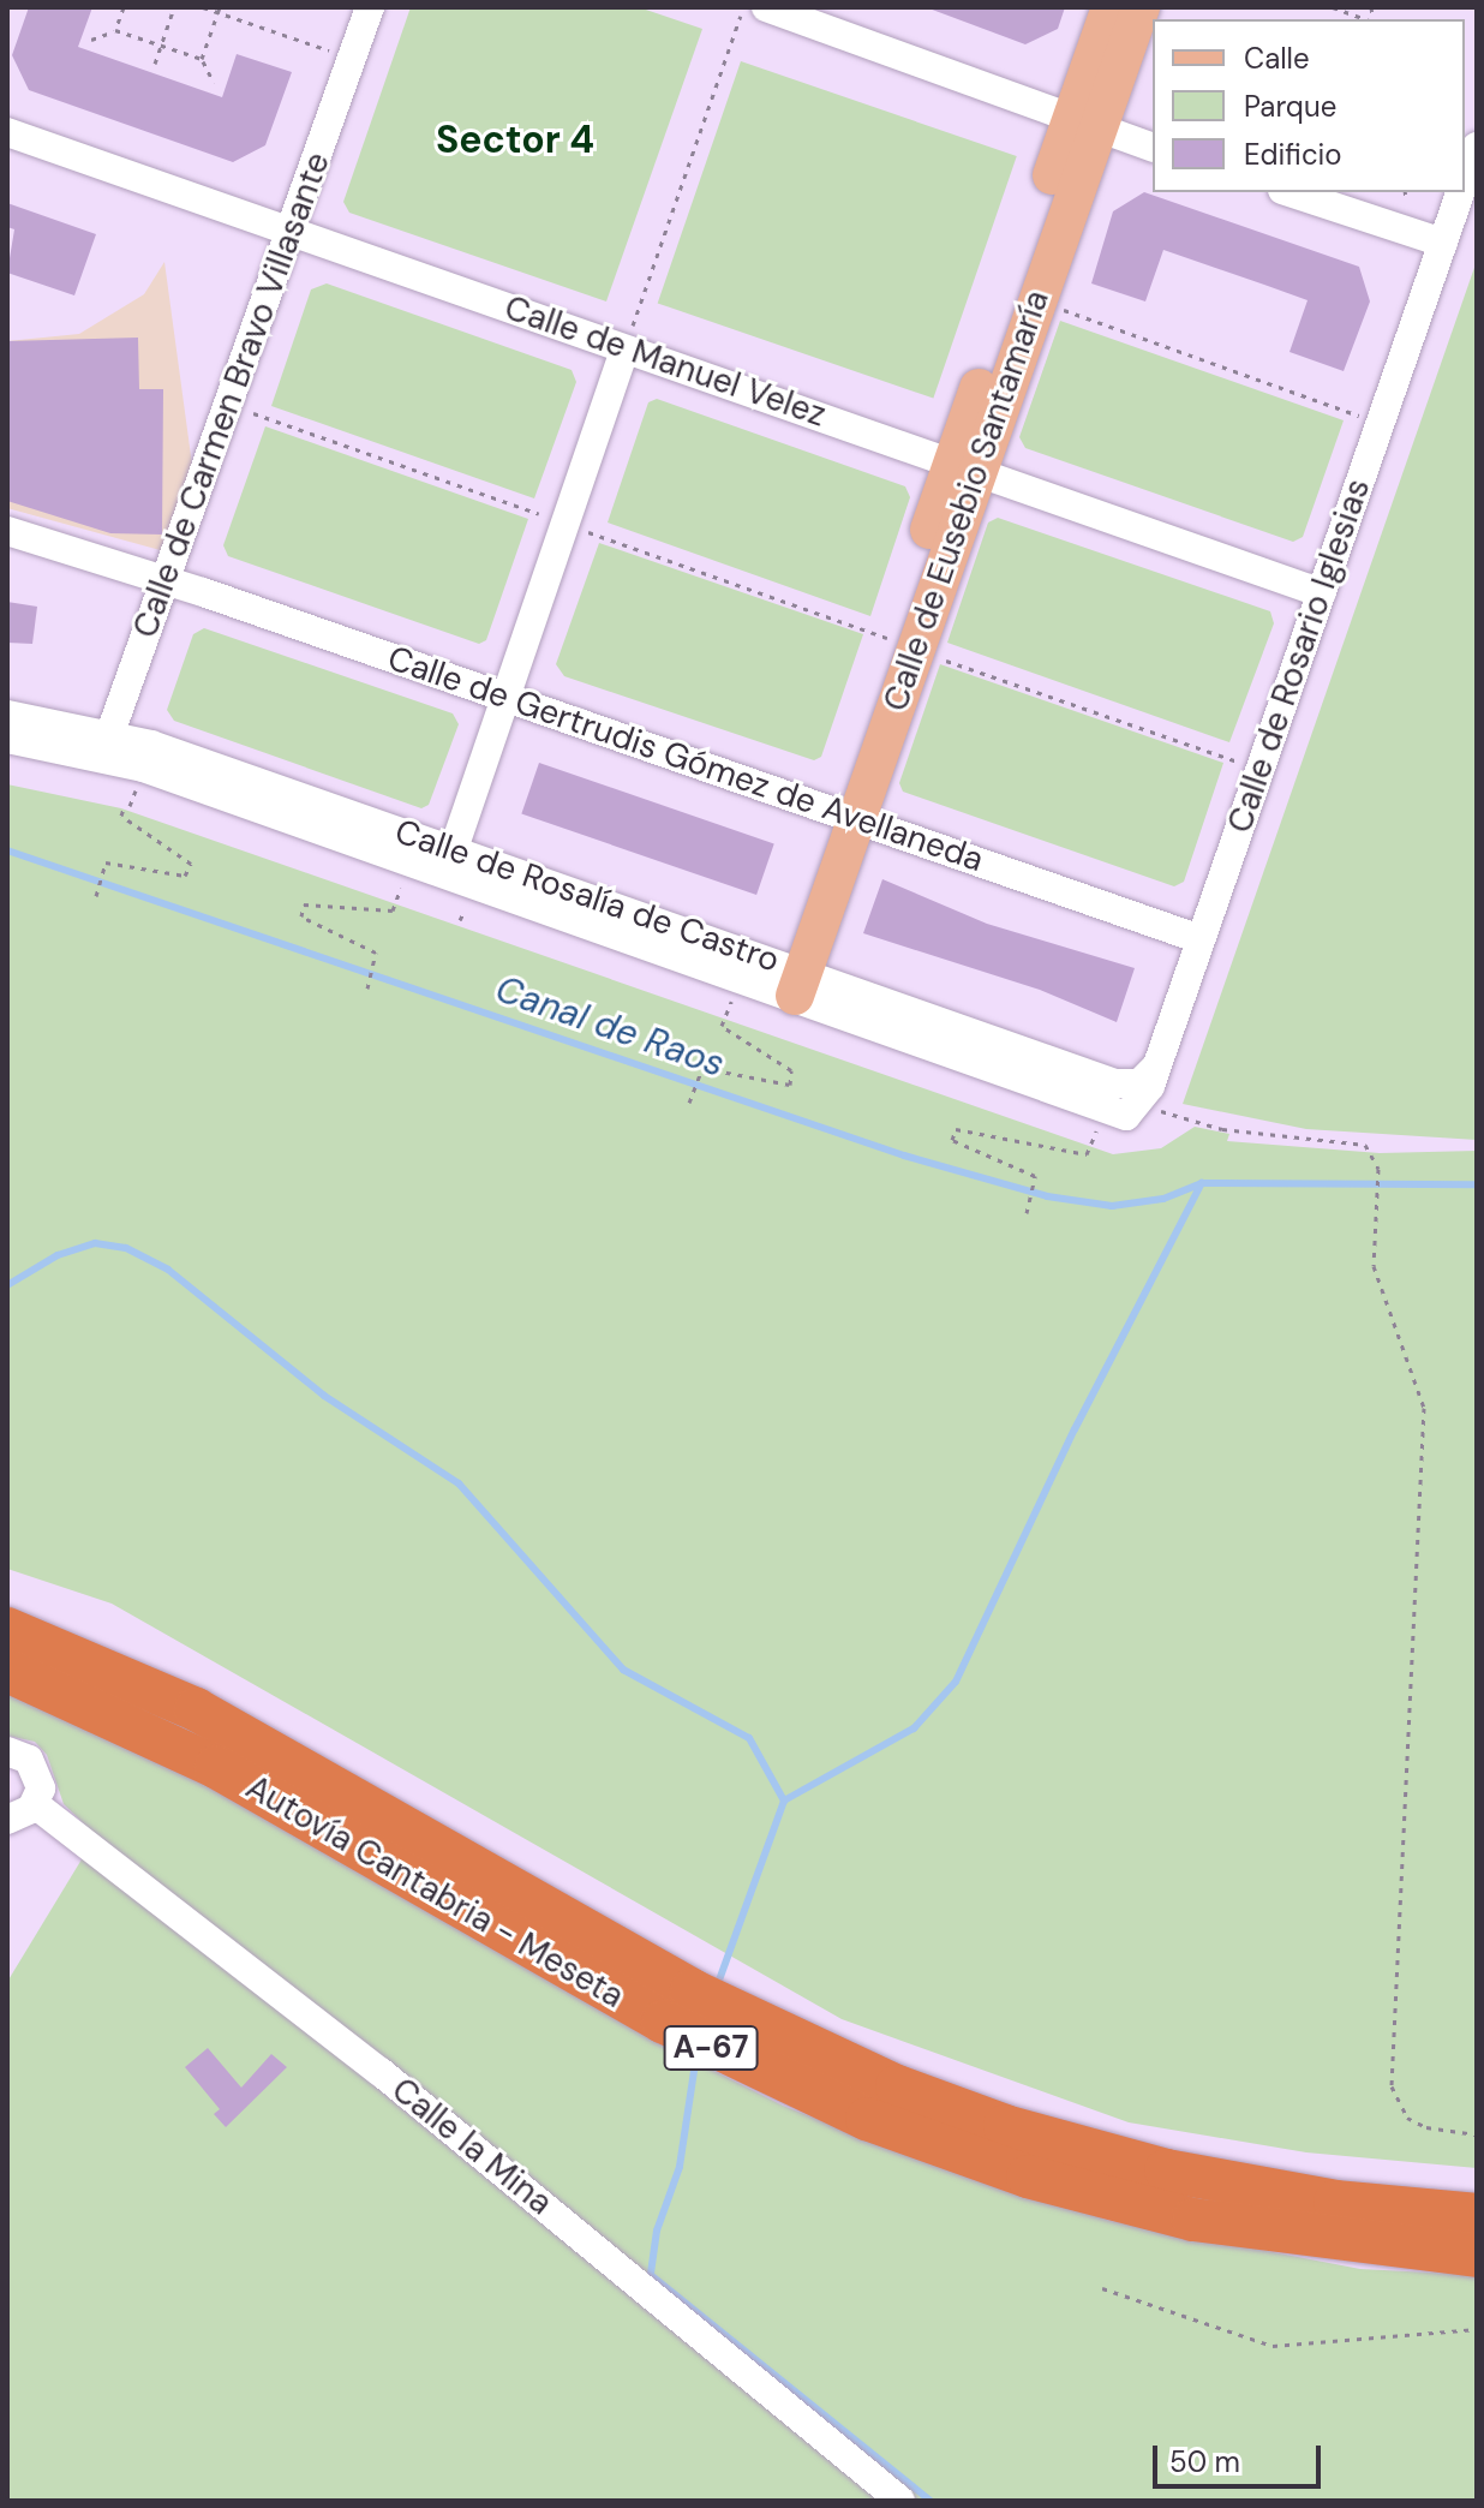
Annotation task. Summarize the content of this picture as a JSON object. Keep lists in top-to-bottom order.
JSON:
{
  "streets": {
    "highway": ["Autovía Cantabria - Meseta", "A-67"],
    "main road": ["Calle de Eusebio Santamaría"],
    "street": [
      "Calle de Manuel Velez",
      "Calle de Carmen Bravo Villasante",
      "Calle de Rosario Iglesias",
      "Calle de Gertrudis Gómez de Avellaneda",
      "Calle de Rosalía de Castro",
      "Calle la Mina"
    ]
  },
  "crossings": [
    ["Calle de Manuel Velez", "Calle de Carmen Bravo Villasante"],
    ["Calle de Manuel Velez", "Calle de Eusebio Santamaría"],
    ["Calle de Manuel Velez", "Calle de Rosario Iglesias"],
    ["Calle de Carmen Bravo Villasante", "Calle de Gertrudis Gómez de Avellaneda"],
    ["Calle de Carmen Bravo Villasante", "Calle de Rosalía de Castro"],
    ["Calle de Eusebio Santamaría", "Calle de Gertrudis Gómez de Avellaneda"],
    ["Calle de Eusebio Santamaría", "Calle de Rosalía de Castro"],
    ["Calle de Rosario Iglesias", "Calle de Gertrudis Gómez de Avellaneda"],
    ["Calle de Rosario Iglesias", "Calle de Rosalía de Castro"]
  ],
  "districts": ["Sector 4"],
  "water": ["Canal de Raos"],
  "legend": ["Calle", "Parque", "Edificio"],
  "scale_bar": "50 m"
}
